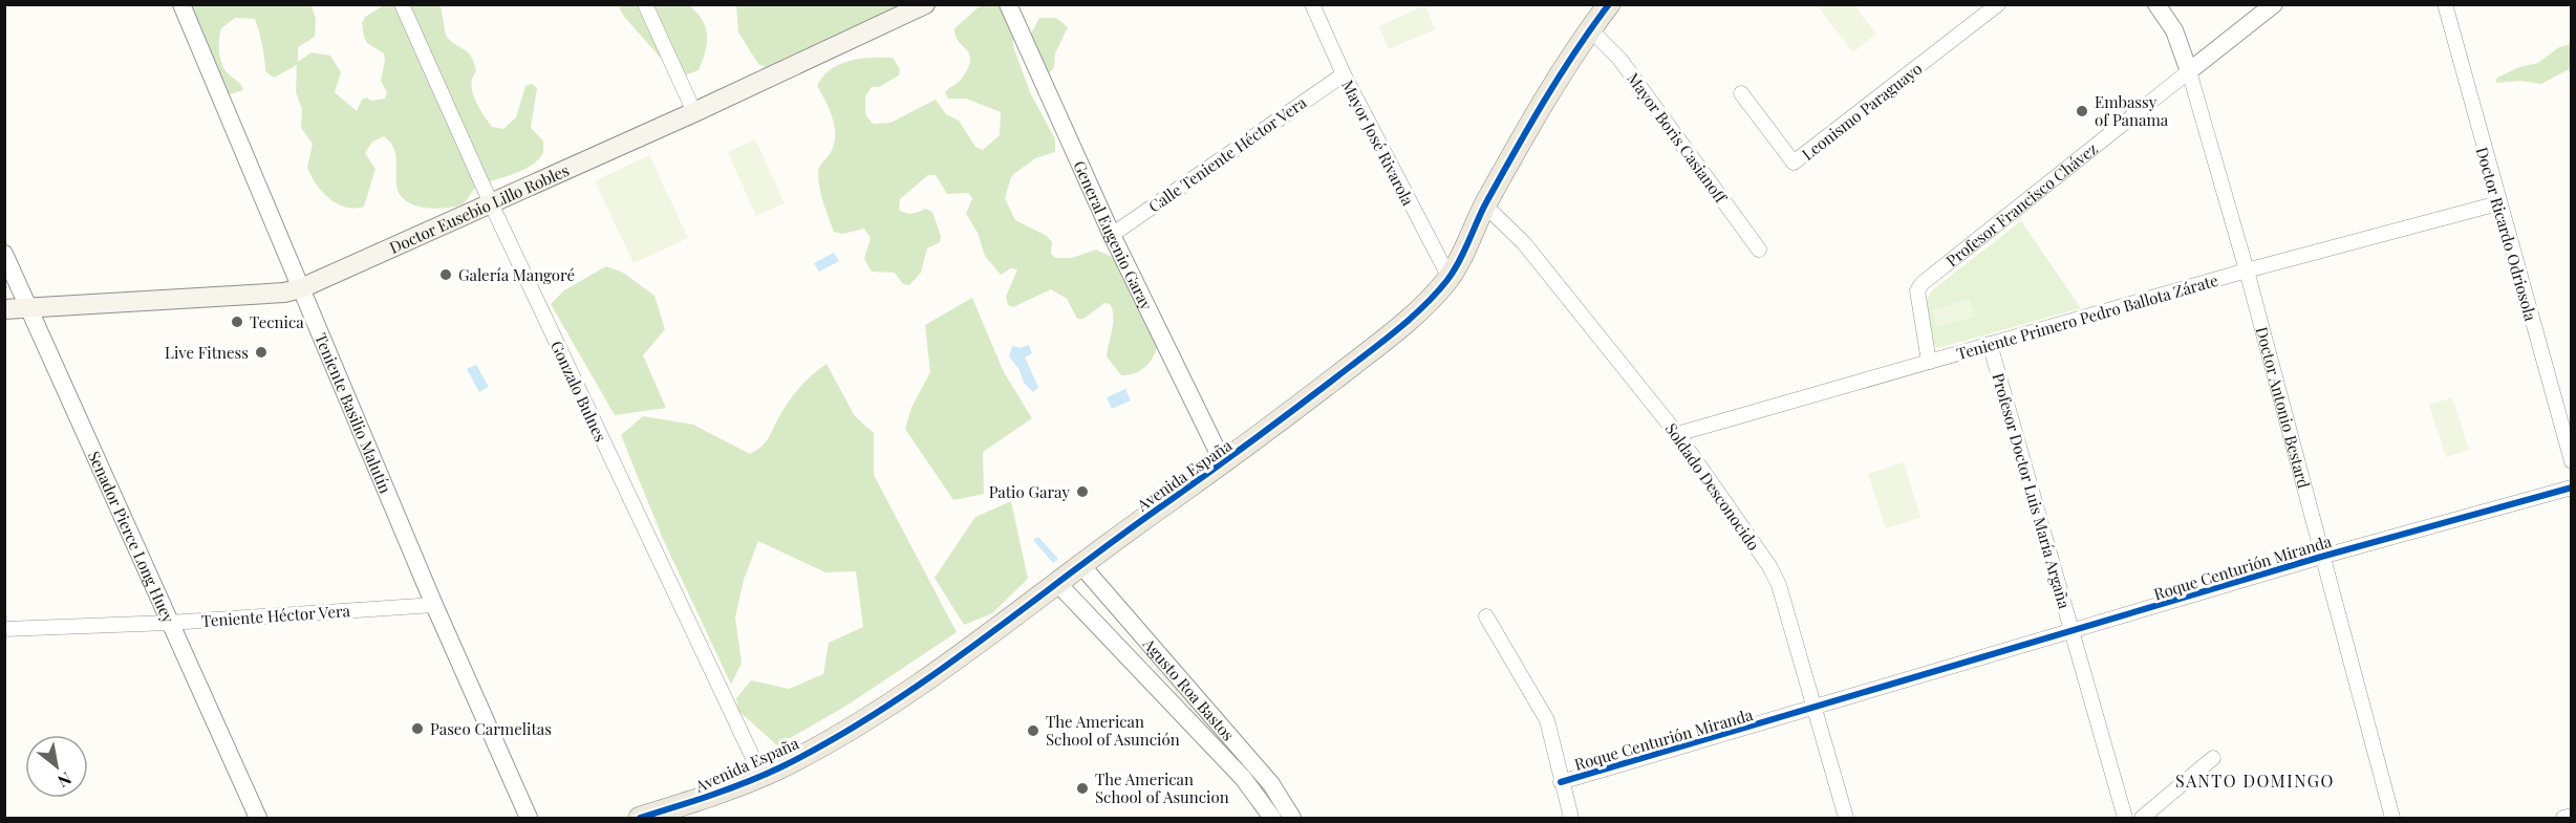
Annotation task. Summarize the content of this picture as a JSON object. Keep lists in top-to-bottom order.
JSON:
{
  "streets": {
    "main road": ["Doctor Eusebio Lillo Robles", "Avenida España"],
    "street": [
      "Leonismo Paraguayo",
      "Mayor Boris Casianoff",
      "Mayor José Rivarola",
      "Calle Teniente Héctor Vera",
      "Profesor Francisco Chávez",
      "Doctor Ricardo Odriosola",
      "General Eugenio Garay",
      "Teniente Primero Pedro Ballota Zárate",
      "Gonzalo Bulnes",
      "Doctor Antonio Bestard",
      "Teniente Basilio Malutín",
      "Soldado Desconocido",
      "Profesor Doctor Luis María Argaña",
      "Senador Pierce Long Huey",
      "Roque Centurión Miranda",
      "Teniente Héctor Vera",
      "Agusto Roa Bastos"
    ]
  },
  "crossings": [
    ["Mayor Boris Casianoff", "Avenida España"],
    ["Mayor José Rivarola", "Calle Teniente Héctor Vera"],
    ["Mayor José Rivarola", "Avenida España"],
    ["Calle Teniente Héctor Vera", "General Eugenio Garay"],
    ["Profesor Francisco Chávez", "Teniente Primero Pedro Ballota Zárate"],
    ["Profesor Francisco Chávez", "Doctor Antonio Bestard"],
    ["Doctor Eusebio Lillo Robles", "Gonzalo Bulnes"],
    ["Doctor Eusebio Lillo Robles", "Teniente Basilio Malutín"],
    ["Doctor Eusebio Lillo Robles", "Senador Pierce Long Huey"],
    ["Doctor Ricardo Odriosola", "Teniente Primero Pedro Ballota Zárate"],
    ["General Eugenio Garay", "Avenida España"],
    ["Teniente Primero Pedro Ballota Zárate", "Doctor Antonio Bestard"],
    ["Teniente Primero Pedro Ballota Zárate", "Soldado Desconocido"],
    ["Teniente Primero Pedro Ballota Zárate", "Profesor Doctor Luis María Argaña"],
    ["Gonzalo Bulnes", "Avenida España"],
    ["Doctor Antonio Bestard", "Roque Centurión Miranda"],
    ["Teniente Basilio Malutín", "Teniente Héctor Vera"],
    ["Avenida España", "Soldado Desconocido"],
    ["Avenida España", "Agusto Roa Bastos"],
    ["Soldado Desconocido", "Roque Centurión Miranda"],
    ["Profesor Doctor Luis María Argaña", "Roque Centurión Miranda"],
    ["Senador Pierce Long Huey", "Teniente Héctor Vera"]
  ],
  "districts": ["SANTO DOMINGO"],
  "places": [
    "Embassy of Panama",
    "Galería Mangoré",
    "Tecnica",
    "Live Fitness",
    "Patio Garay",
    "Paseo Carmelitas",
    "The American School of Asunción",
    "The American School of Asuncion"
  ],
  "north": "bottom right"
}
